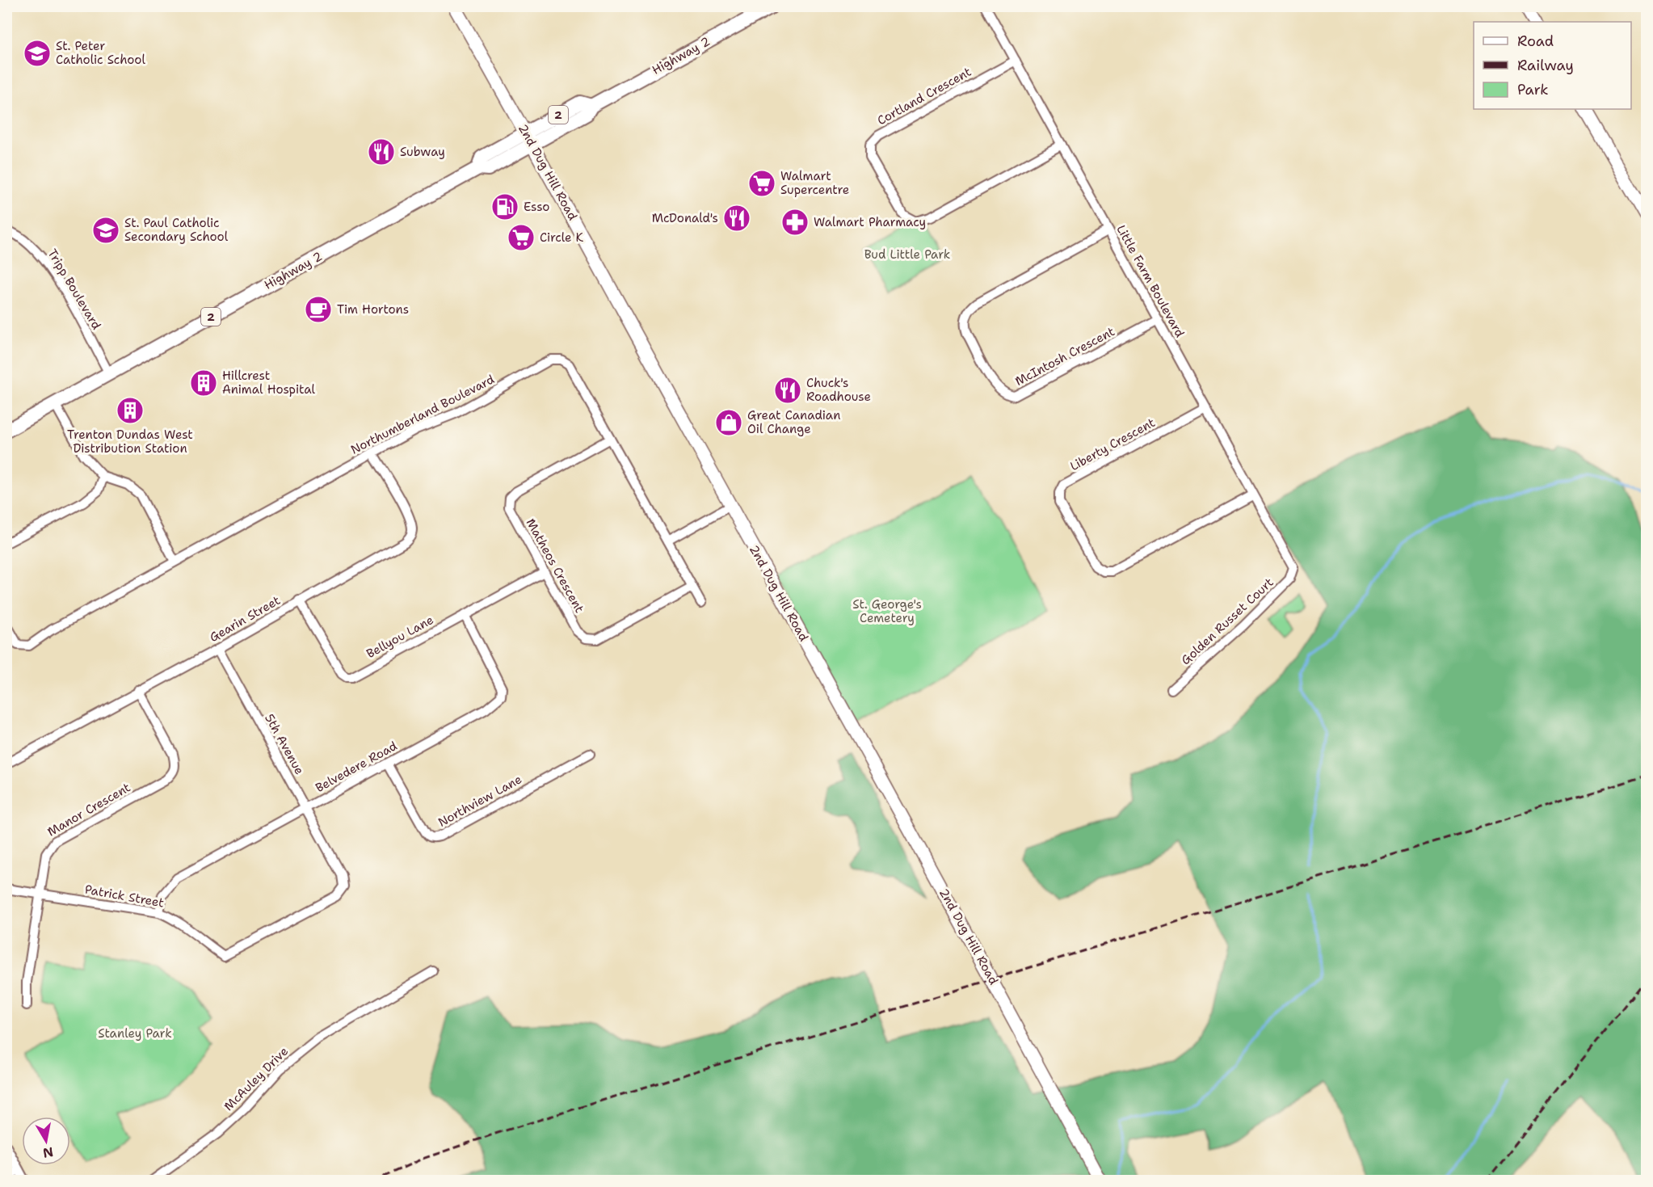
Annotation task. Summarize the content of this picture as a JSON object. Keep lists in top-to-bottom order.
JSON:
{
  "streets": {
    "main road": ["Highway 2", "2"],
    "street": [
      "Cortland Crescent",
      "2nd Dug Hill Road",
      "Little Farm Boulevard",
      "Tripp Boulevard",
      "McIntosh Crescent",
      "Northumberland Boulevard",
      "Liberty Crescent",
      "Matheos Crescent",
      "Gearin Street",
      "Golden Russet Court",
      "Bellyou Lane",
      "5th Avenue",
      "Belvedere Road",
      "Northview Lane",
      "Manor Crescent",
      "Patrick Street",
      "McAuley Drive"
    ]
  },
  "crossings": [
    ["Highway 2", "2"],
    ["Highway 2", "2nd Dug Hill Road"],
    ["Highway 2", "Tripp Boulevard"],
    ["Cortland Crescent", "Little Farm Boulevard"],
    ["2", "Tripp Boulevard"],
    ["Little Farm Boulevard", "McIntosh Crescent"],
    ["Little Farm Boulevard", "Liberty Crescent"],
    ["Little Farm Boulevard", "Golden Russet Court"],
    ["Northumberland Boulevard", "Matheos Crescent"],
    ["Northumberland Boulevard", "Gearin Street"],
    ["Matheos Crescent", "Bellyou Lane"],
    ["Gearin Street", "Bellyou Lane"],
    ["Gearin Street", "5th Avenue"],
    ["Gearin Street", "Manor Crescent"],
    ["Bellyou Lane", "Belvedere Road"],
    ["5th Avenue", "Belvedere Road"],
    ["5th Avenue", "Patrick Street"],
    ["Belvedere Road", "Northview Lane"],
    ["Belvedere Road", "Patrick Street"],
    ["Manor Crescent", "Patrick Street"]
  ],
  "parks": ["Bud Little Park", "St. George's Cemetery", "Stanley Park"],
  "places": {
    "school or university": ["St. Peter Catholic School", "St. Paul Catholic Secondary School"],
    "restaurant": ["Subway", "McDonald's", "Chuck's Roadhouse"],
    "supermarket": ["Walmart Supercentre", "Circle K"],
    "fuel station": ["Esso"],
    "pharmacy": ["Walmart Pharmacy"],
    "cafe": ["Tim Hortons"],
    "building": ["Hillcrest Animal Hospital", "Trenton Dundas West Distribution Station"],
    "shop": ["Great Canadian Oil Change"]
  },
  "legend": ["Road", "Railway", "Park"],
  "north": "bottom"
}
